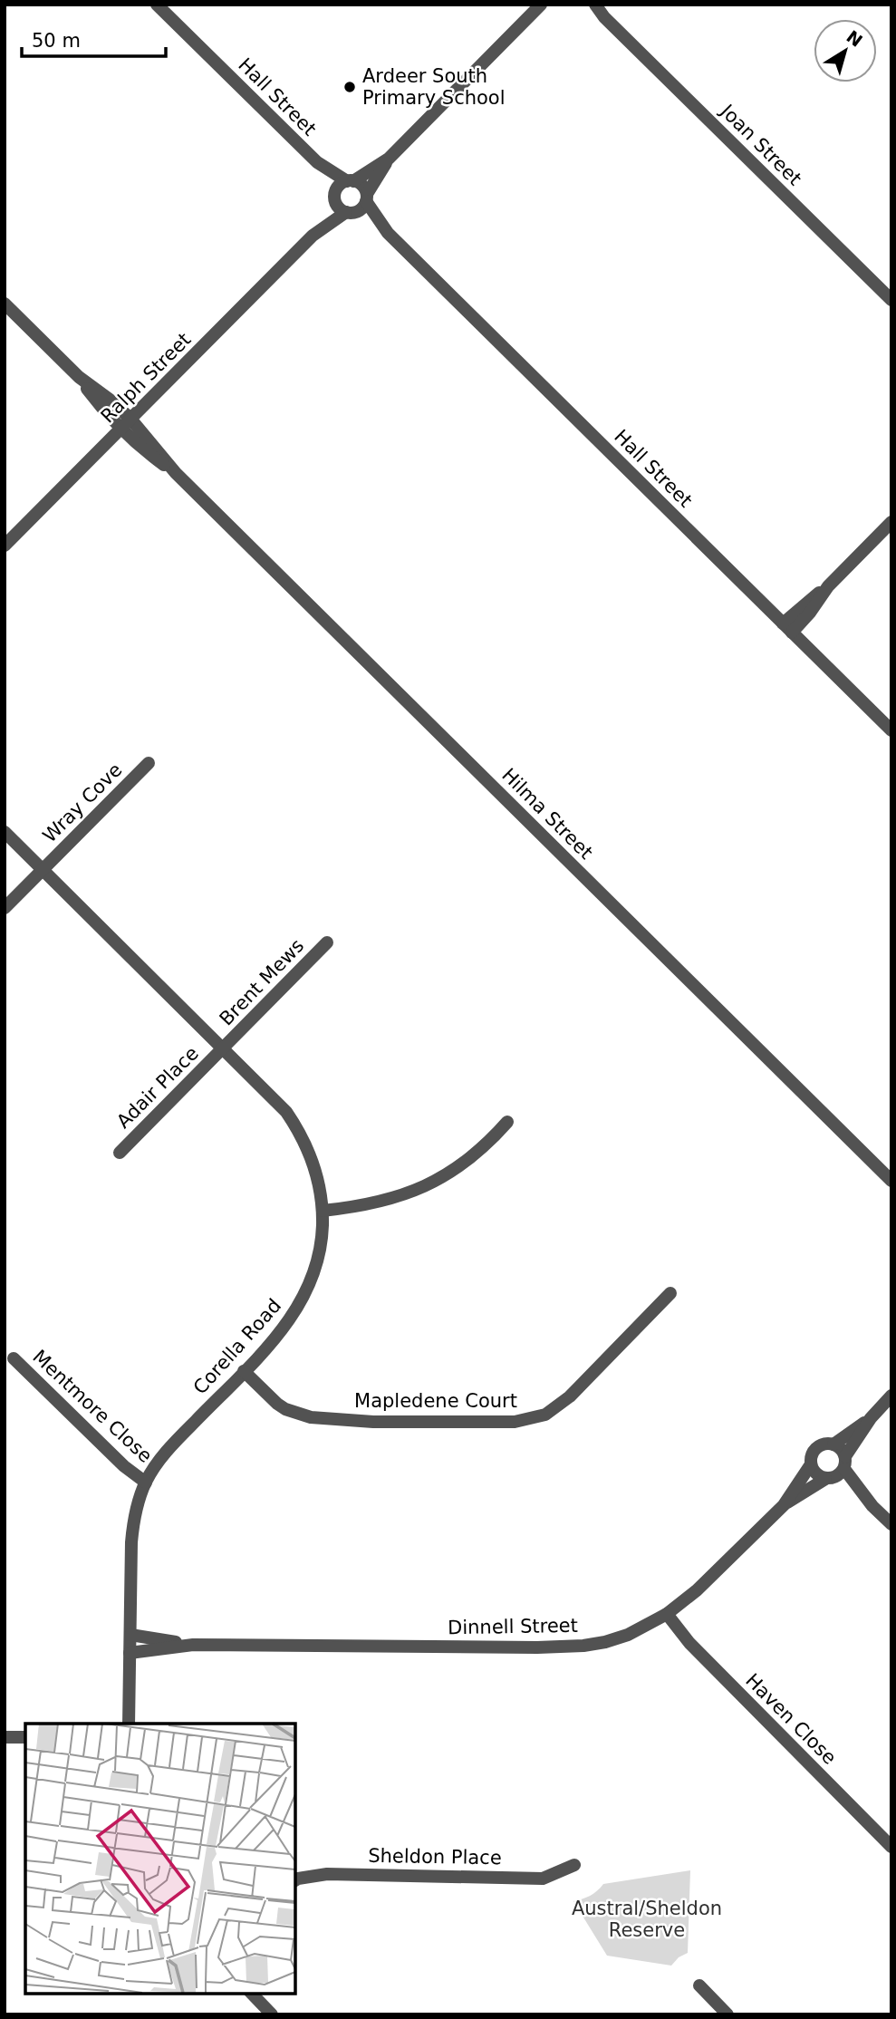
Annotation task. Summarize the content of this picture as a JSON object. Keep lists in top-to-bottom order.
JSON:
{
  "streets": {
    "street": [
      "Hall Street",
      "Joan Street",
      "Ralph Street",
      "Wray Cove",
      "Hilma Street",
      "Brent Mews",
      "Adair Place",
      "Corella Road",
      "Mapledene Court",
      "Mentmore Close",
      "Dinnell Street",
      "Haven Close",
      "Sheldon Place"
    ]
  },
  "crossings": [
    ["Hall Street", "Ralph Street"],
    ["Ralph Street", "Hilma Street"],
    ["Wray Cove", "Corella Road"],
    ["Brent Mews", "Adair Place"],
    ["Brent Mews", "Corella Road"],
    ["Adair Place", "Corella Road"],
    ["Corella Road", "Mapledene Court"],
    ["Corella Road", "Mentmore Close"],
    ["Corella Road", "Dinnell Street"],
    ["Dinnell Street", "Haven Close"]
  ],
  "parks": ["Austral/Sheldon Reserve"],
  "places": ["Ardeer South Primary School"],
  "scale_bar": "50 m",
  "north": "top right"
}
